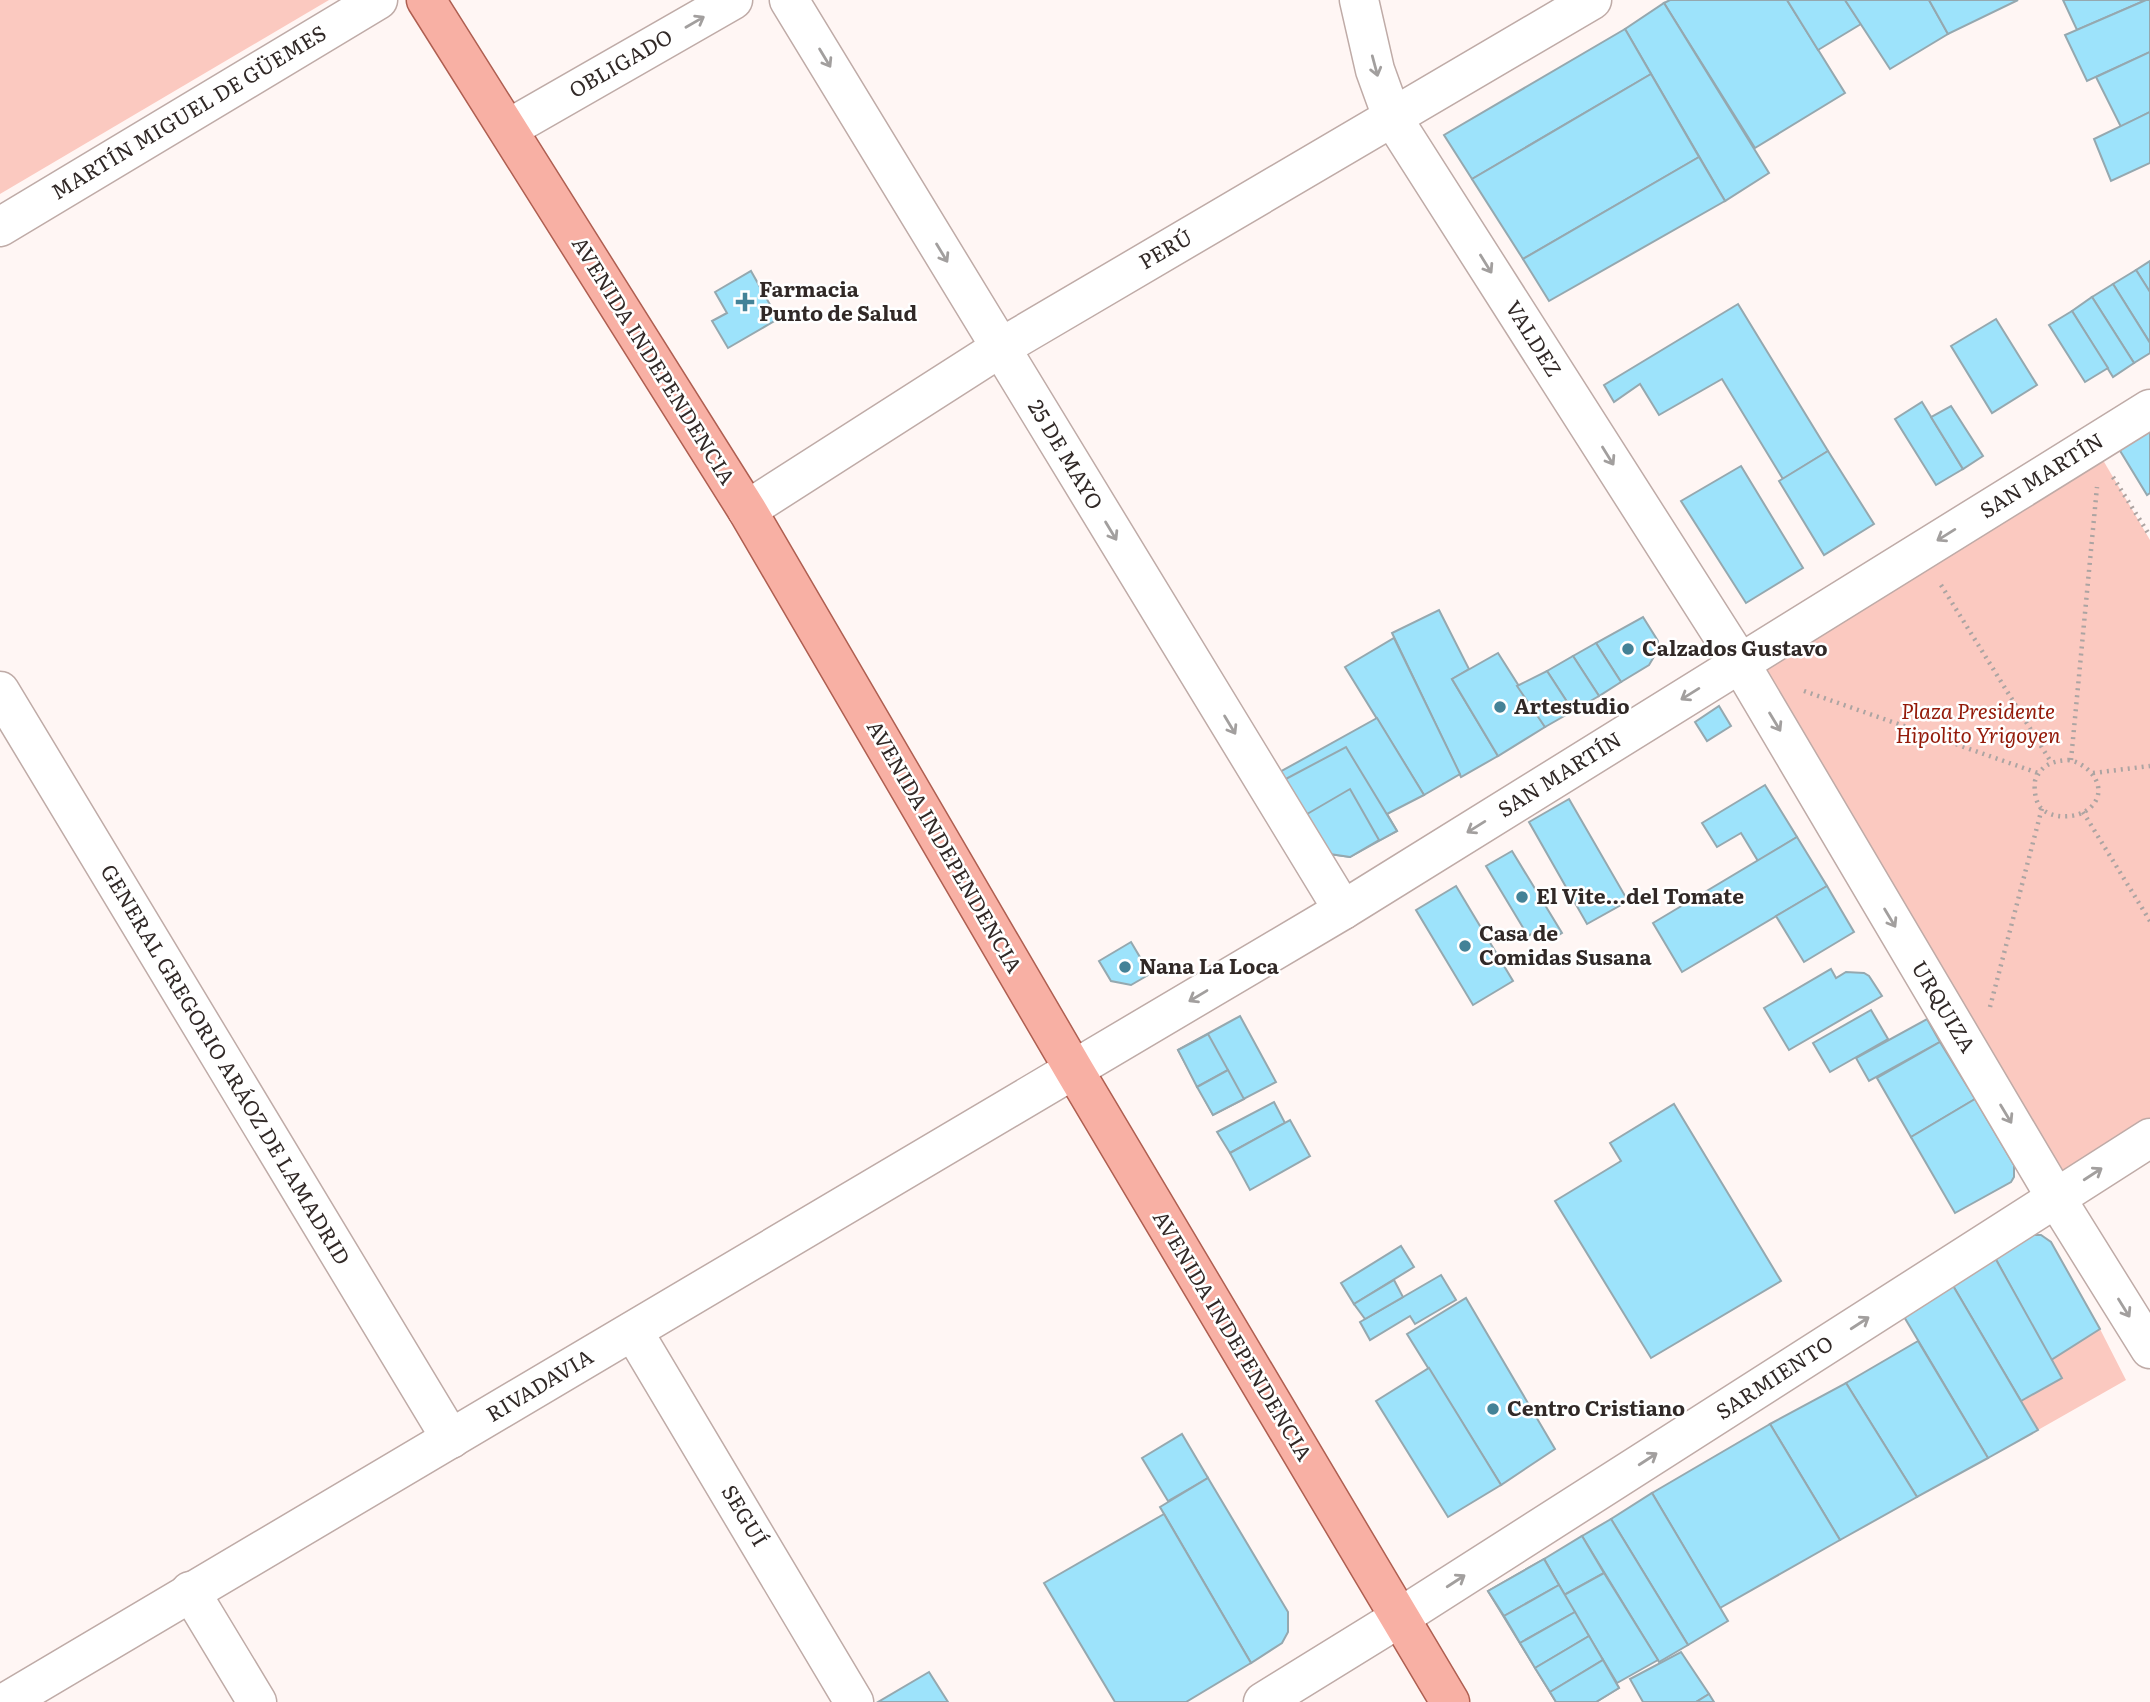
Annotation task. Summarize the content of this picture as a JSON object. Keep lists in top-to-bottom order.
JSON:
{
  "streets": {
    "main road": ["AVENIDA INDEPENDENCIA"],
    "street": [
      "OBLIGADO",
      "MARTÍN MIGUEL DE GÜEMES",
      "PERÚ",
      "VALDEZ",
      "25 DE MAYO",
      "SAN MARTÍN",
      "URQUIZA",
      "GENERAL GREGORIO ARÁOZ DE LAMADRID",
      "SARMIENTO",
      "RIVADAVIA",
      "SEGUÍ"
    ]
  },
  "crossings": [
    ["OBLIGADO", "AVENIDA INDEPENDENCIA"],
    ["PERÚ", "VALDEZ"],
    ["PERÚ", "AVENIDA INDEPENDENCIA"],
    ["PERÚ", "25 DE MAYO"],
    ["VALDEZ", "SAN MARTÍN"],
    ["VALDEZ", "URQUIZA"],
    ["AVENIDA INDEPENDENCIA", "SAN MARTÍN"],
    ["AVENIDA INDEPENDENCIA", "SARMIENTO"],
    ["AVENIDA INDEPENDENCIA", "RIVADAVIA"],
    ["25 DE MAYO", "SAN MARTÍN"],
    ["SAN MARTÍN", "URQUIZA"],
    ["SAN MARTÍN", "RIVADAVIA"],
    ["URQUIZA", "SARMIENTO"],
    ["GENERAL GREGORIO ARÁOZ DE LAMADRID", "RIVADAVIA"],
    ["RIVADAVIA", "SEGUÍ"]
  ],
  "one_way": [
    "OBLIGADO",
    "VALDEZ",
    "25 DE MAYO",
    "SAN MARTÍN",
    "URQUIZA",
    "SARMIENTO"
  ],
  "parks": ["Plaza Presidente Hipolito Yrigoyen"],
  "places": {
    "health": ["Farmacia Punto de Salud"],
    "other": [
      "Calzados Gustavo",
      "Artestudio",
      "El Vite...del Tomate",
      "Casa de Comidas Susana",
      "Nana La Loca",
      "Centro Cristiano"
    ]
  }
}
